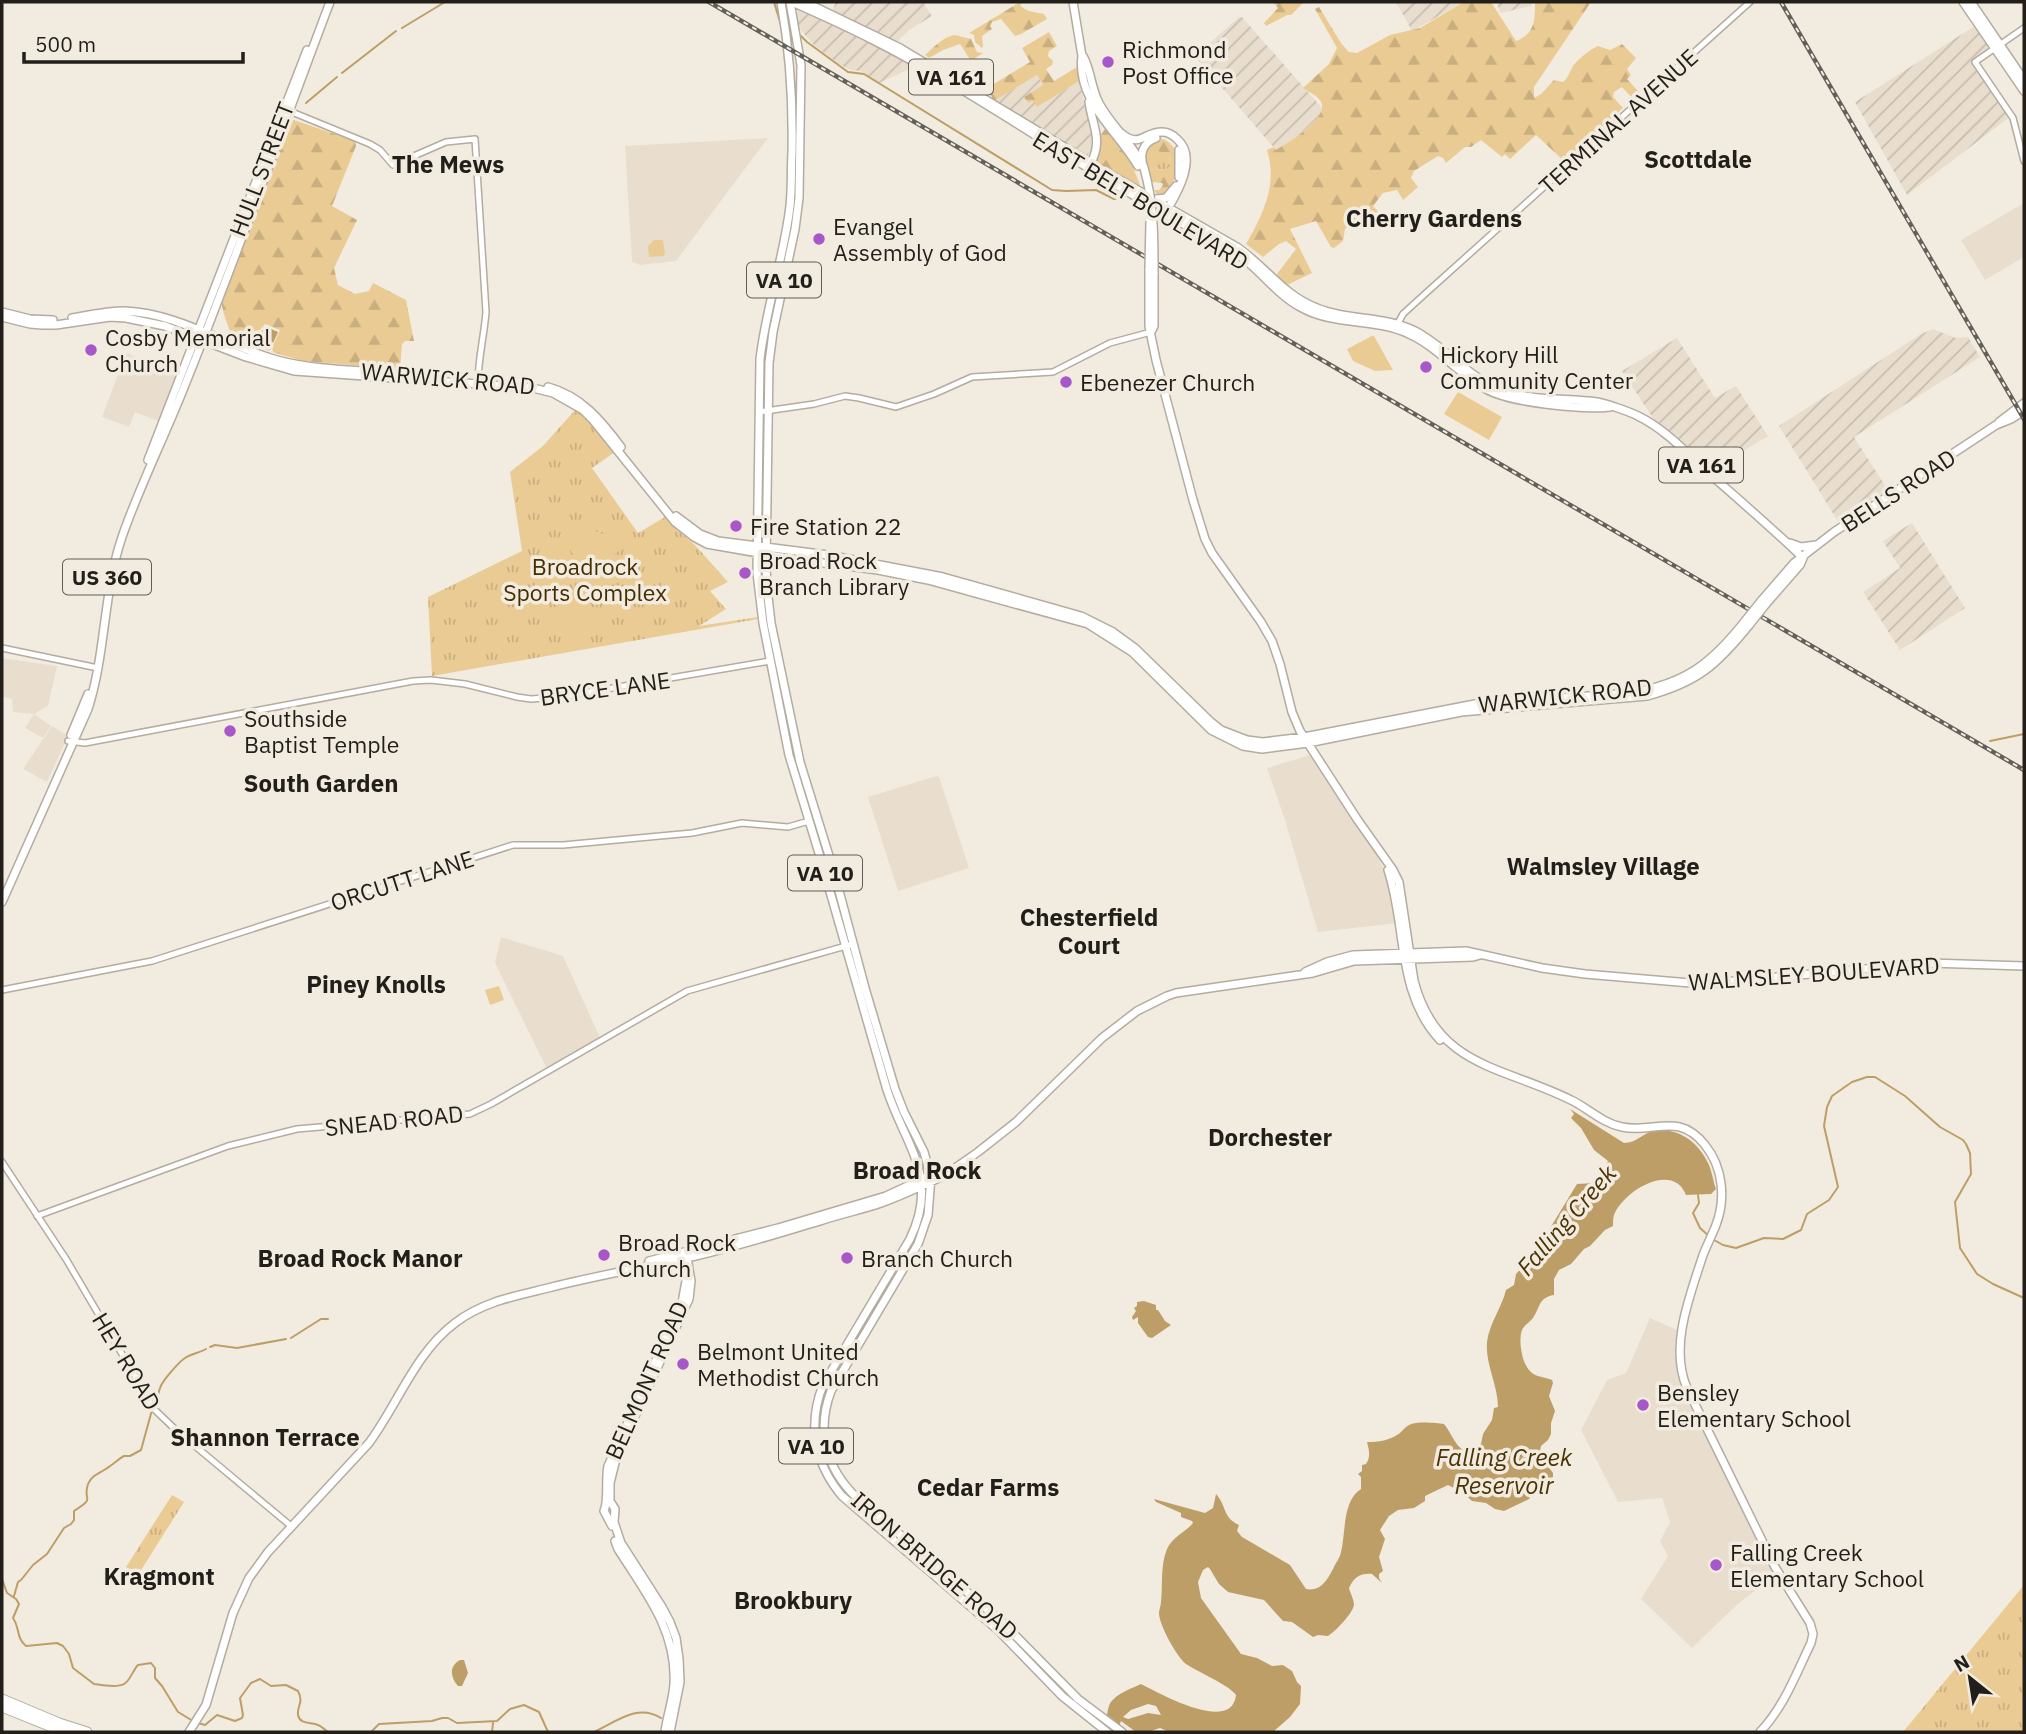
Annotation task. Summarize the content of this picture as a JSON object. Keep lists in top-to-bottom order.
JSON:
{
  "streets": {
    "main road": [
      "VA 161",
      "HULL STREET",
      "EAST BELT BOULEVARD",
      "VA 10",
      "WARWICK ROAD",
      "BELLS ROAD",
      "US 360",
      "WALMSLEY BOULEVARD",
      "BELMONT ROAD",
      "IRON BRIDGE ROAD"
    ],
    "street": [
      "TERMINAL AVENUE",
      "BRYCE LANE",
      "ORCUTT LANE",
      "SNEAD ROAD",
      "HEY ROAD"
    ]
  },
  "crossings": [
    ["TERMINAL AVENUE", "EAST BELT BOULEVARD"],
    ["HULL STREET", "WARWICK ROAD"],
    ["HULL STREET", "US 360"],
    ["EAST BELT BOULEVARD", "VA 10"],
    ["EAST BELT BOULEVARD", "WARWICK ROAD"],
    ["EAST BELT BOULEVARD", "BELLS ROAD"],
    ["VA 10", "WARWICK ROAD"],
    ["VA 10", "BRYCE LANE"],
    ["VA 10", "ORCUTT LANE"],
    ["VA 10", "WALMSLEY BOULEVARD"],
    ["VA 10", "SNEAD ROAD"],
    ["VA 10", "IRON BRIDGE ROAD"],
    ["WARWICK ROAD", "BELLS ROAD"],
    ["WARWICK ROAD", "US 360"],
    ["US 360", "BRYCE LANE"],
    ["WALMSLEY BOULEVARD", "HEY ROAD"],
    ["WALMSLEY BOULEVARD", "BELMONT ROAD"],
    ["WALMSLEY BOULEVARD", "IRON BRIDGE ROAD"],
    ["SNEAD ROAD", "HEY ROAD"]
  ],
  "districts": [
    "Scottdale",
    "The Mews",
    "Cherry Gardens",
    "South Garden",
    "Walmsley Village",
    "Chesterfield Court",
    "Piney Knolls",
    "Dorchester",
    "Broad Rock",
    "Broad Rock Manor",
    "Shannon Terrace",
    "Cedar Farms",
    "Kragmont",
    "Brookbury"
  ],
  "water": ["Falling Creek", "Falling Creek Reservoir"],
  "parks": ["Broadrock Sports Complex"],
  "places": [
    "Richmond Post Office",
    "Evangel Assembly of God",
    "Cosby Memorial Church",
    "Hickory Hill Community Center",
    "Ebenezer Church",
    "Fire Station 22",
    "Broad Rock Branch Library",
    "Southside Baptist Temple",
    "Broad Rock Church",
    "Branch Church",
    "Belmont United Methodist Church",
    "Bensley Elementary School",
    "Falling Creek Elementary School"
  ],
  "scale_bar": "500 m",
  "north": "top left"
}
